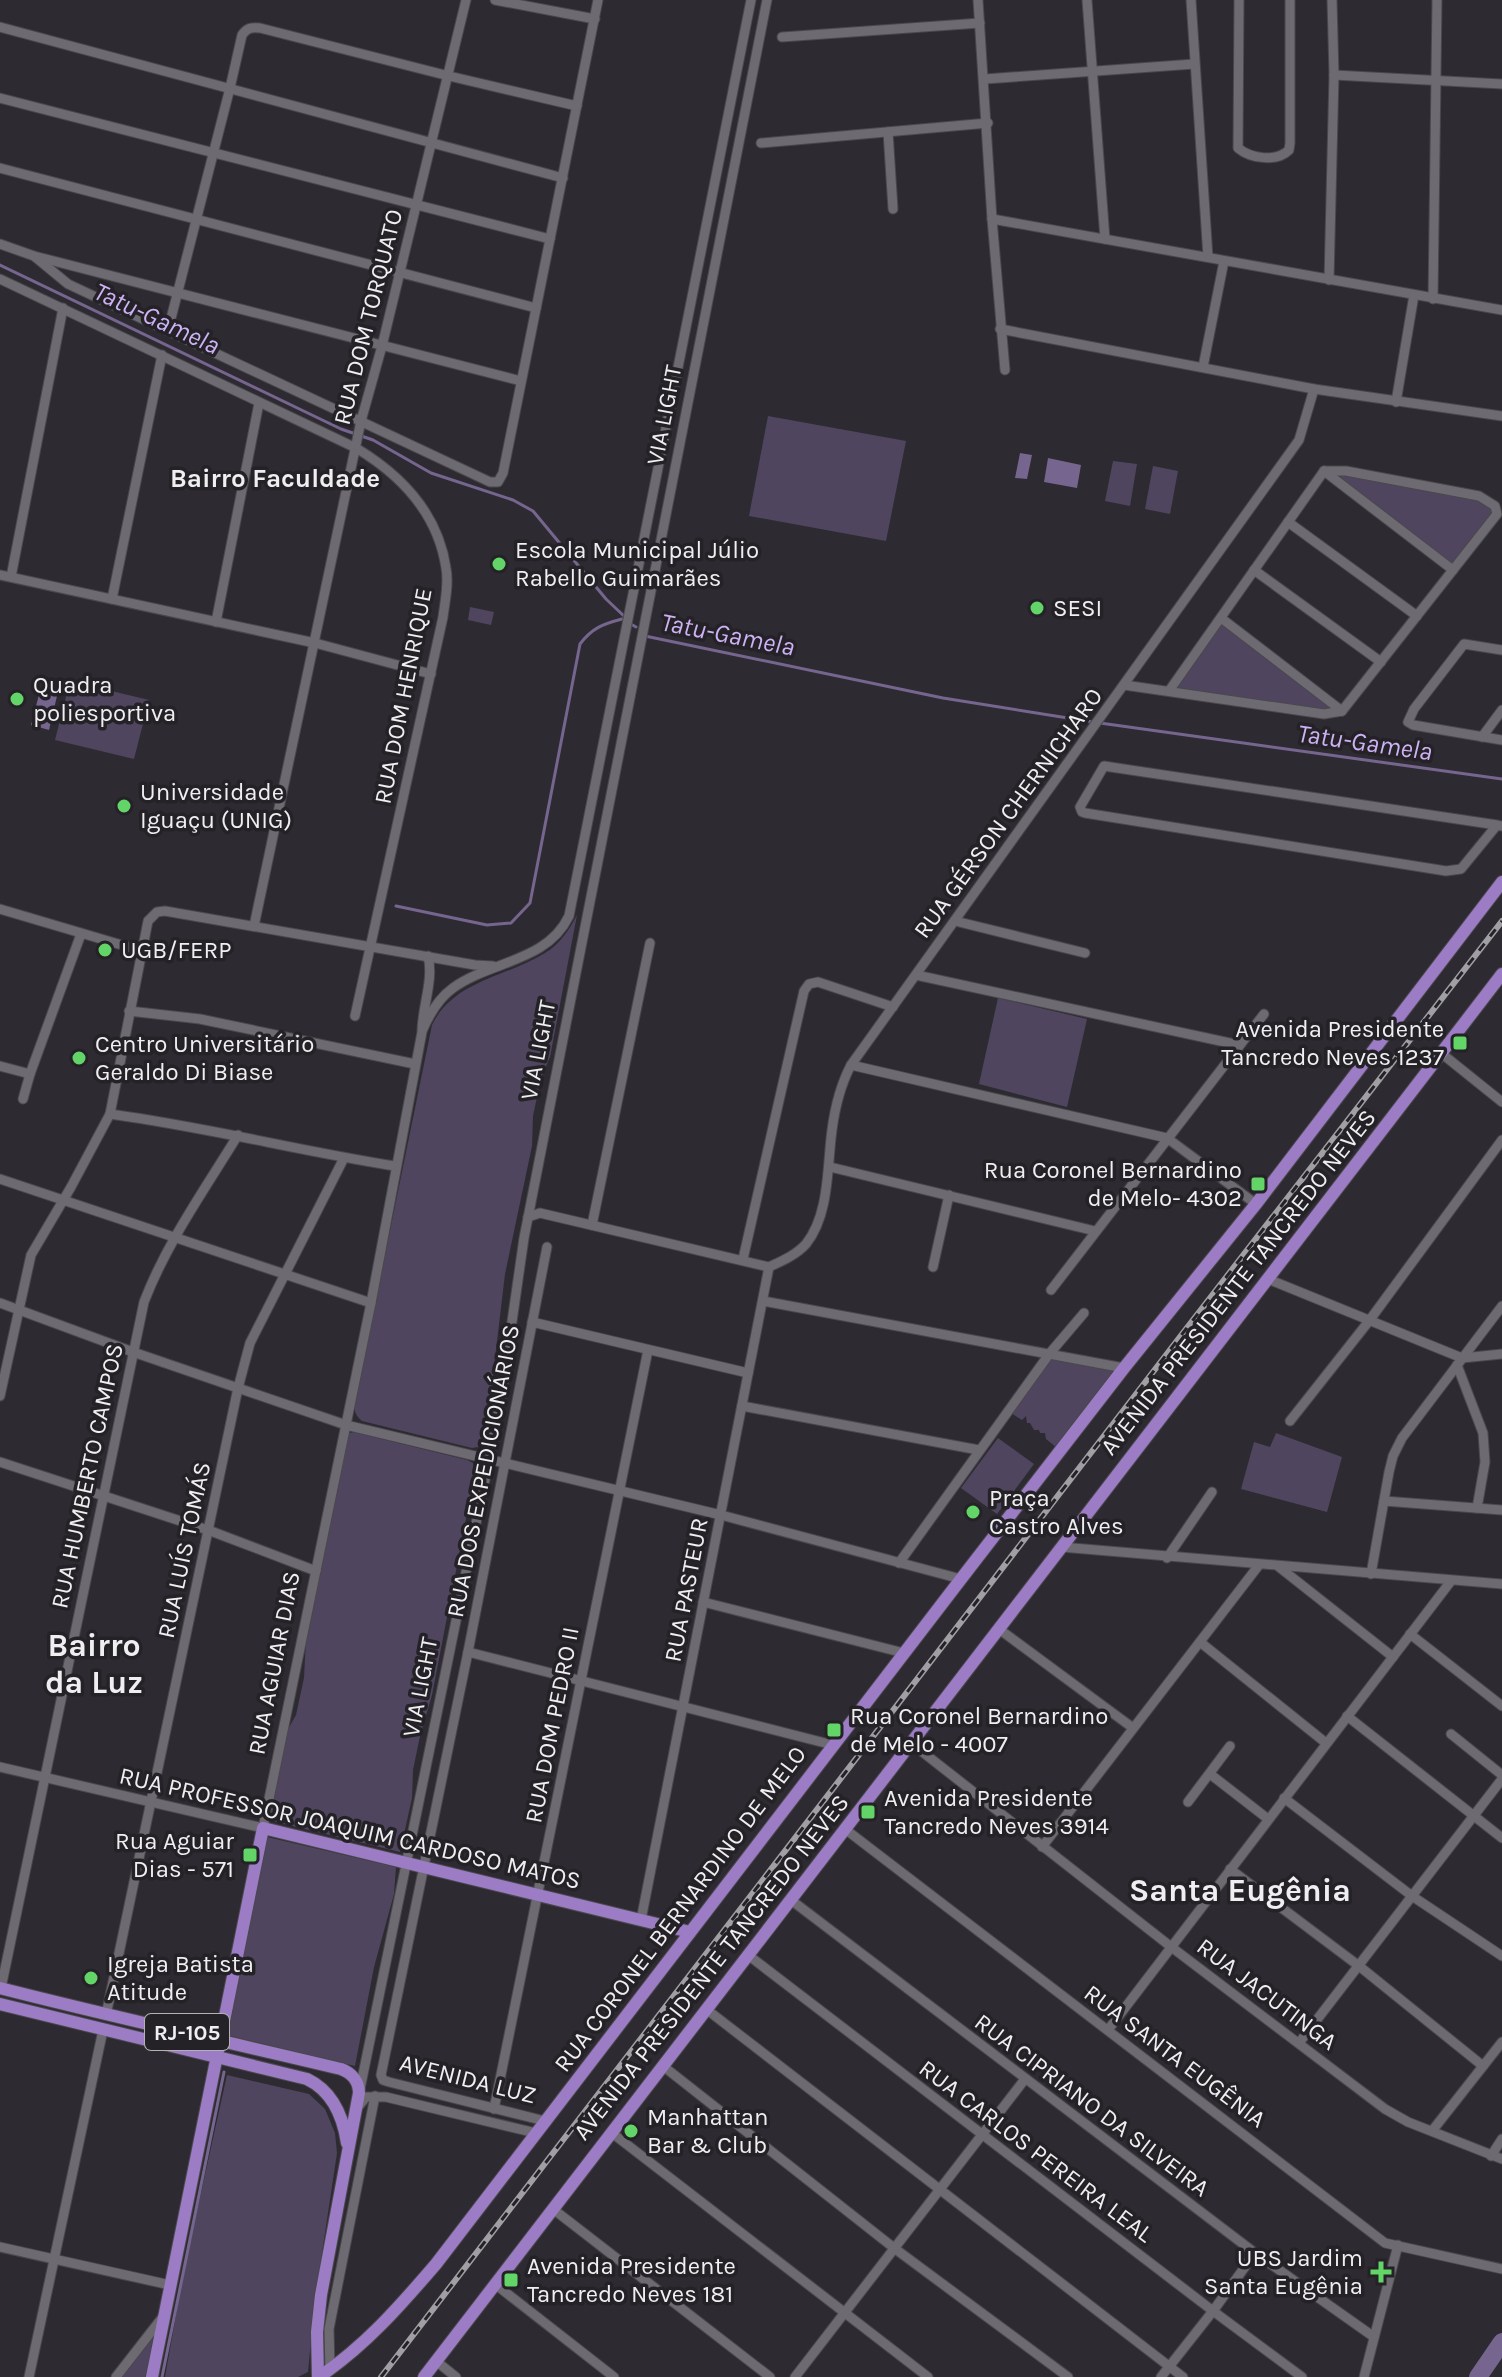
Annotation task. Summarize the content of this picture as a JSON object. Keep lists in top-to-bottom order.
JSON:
{
  "streets": {
    "main road": [
      "VIA LIGHT",
      "AVENIDA PRESIDENTE TANCREDO NEVES",
      "RUA AGUIAR DIAS",
      "RUA PROFESSOR JOAQUIM CARDOSO MATOS",
      "RUA CORONEL BERNARDINO DE MELO",
      "RJ-105"
    ],
    "street": [
      "RUA DOM TORQUATO",
      "RUA DOM HENRIQUE",
      "RUA GÉRSON CHERNICHARO",
      "RUA DOS EXPEDICIONÁRIOS",
      "RUA HUMBERTO CAMPOS",
      "RUA LUÍS TOMÁS",
      "RUA PASTEUR",
      "RUA DOM PEDRO II",
      "RUA JACUTINGA",
      "RUA SANTA EUGÊNIA",
      "AVENIDA LUZ",
      "RUA CIPRIANO DA SILVEIRA",
      "RUA CARLOS PEREIRA LEAL"
    ]
  },
  "crossings": [
    ["RUA DOM TORQUATO", "RUA DOM HENRIQUE"],
    ["VIA LIGHT", "RUA AGUIAR DIAS"],
    ["VIA LIGHT", "RUA PROFESSOR JOAQUIM CARDOSO MATOS"],
    ["VIA LIGHT", "RJ-105"],
    ["VIA LIGHT", "AVENIDA LUZ"],
    ["RUA GÉRSON CHERNICHARO", "RUA PASTEUR"],
    ["AVENIDA PRESIDENTE TANCREDO NEVES", "RUA JACUTINGA"],
    ["AVENIDA PRESIDENTE TANCREDO NEVES", "RUA SANTA EUGÊNIA"],
    ["AVENIDA PRESIDENTE TANCREDO NEVES", "RUA CIPRIANO DA SILVEIRA"],
    ["AVENIDA PRESIDENTE TANCREDO NEVES", "RUA CARLOS PEREIRA LEAL"],
    ["RUA DOS EXPEDICIONÁRIOS", "RUA PROFESSOR JOAQUIM CARDOSO MATOS"],
    ["RUA DOS EXPEDICIONÁRIOS", "AVENIDA LUZ"],
    ["RUA HUMBERTO CAMPOS", "RUA PROFESSOR JOAQUIM CARDOSO MATOS"],
    ["RUA HUMBERTO CAMPOS", "RJ-105"],
    ["RUA LUÍS TOMÁS", "RUA PROFESSOR JOAQUIM CARDOSO MATOS"],
    ["RUA LUÍS TOMÁS", "RJ-105"],
    ["RUA PASTEUR", "RUA PROFESSOR JOAQUIM CARDOSO MATOS"],
    ["RUA AGUIAR DIAS", "RUA PROFESSOR JOAQUIM CARDOSO MATOS"],
    ["RUA AGUIAR DIAS", "RJ-105"],
    ["RUA DOM PEDRO II", "RUA PROFESSOR JOAQUIM CARDOSO MATOS"],
    ["RUA DOM PEDRO II", "AVENIDA LUZ"],
    ["RUA PROFESSOR JOAQUIM CARDOSO MATOS", "RUA CORONEL BERNARDINO DE MELO"],
    ["RUA CORONEL BERNARDINO DE MELO", "RJ-105"],
    ["RUA CORONEL BERNARDINO DE MELO", "AVENIDA LUZ"],
    ["RJ-105", "AVENIDA LUZ"]
  ],
  "districts": ["Bairro Faculdade", "Bairro da Luz", "Santa Eugênia"],
  "water": ["Tatu-Gamela"],
  "places": {
    "other": [
      "Escola Municipal Júlio Rabello Guimarães",
      "SESI",
      "Quadra poliesportiva",
      "Universidade Iguaçu (UNIG)",
      "UGB/FERP",
      "Centro Universitário Geraldo Di Biase",
      "Praça Castro Alves",
      "Igreja Batista Atitude",
      "Manhattan Bar & Club"
    ],
    "transit": [
      "Avenida Presidente Tancredo Neves 1237",
      "Rua Coronel Bernardino de Melo- 4302",
      "Rua Coronel Bernardino de Melo - 4007",
      "Avenida Presidente Tancredo Neves 3914",
      "Rua Aguiar Dias - 571",
      "Avenida Presidente Tancredo Neves 181"
    ],
    "health": ["UBS Jardim Santa Eugênia"]
  }
}
